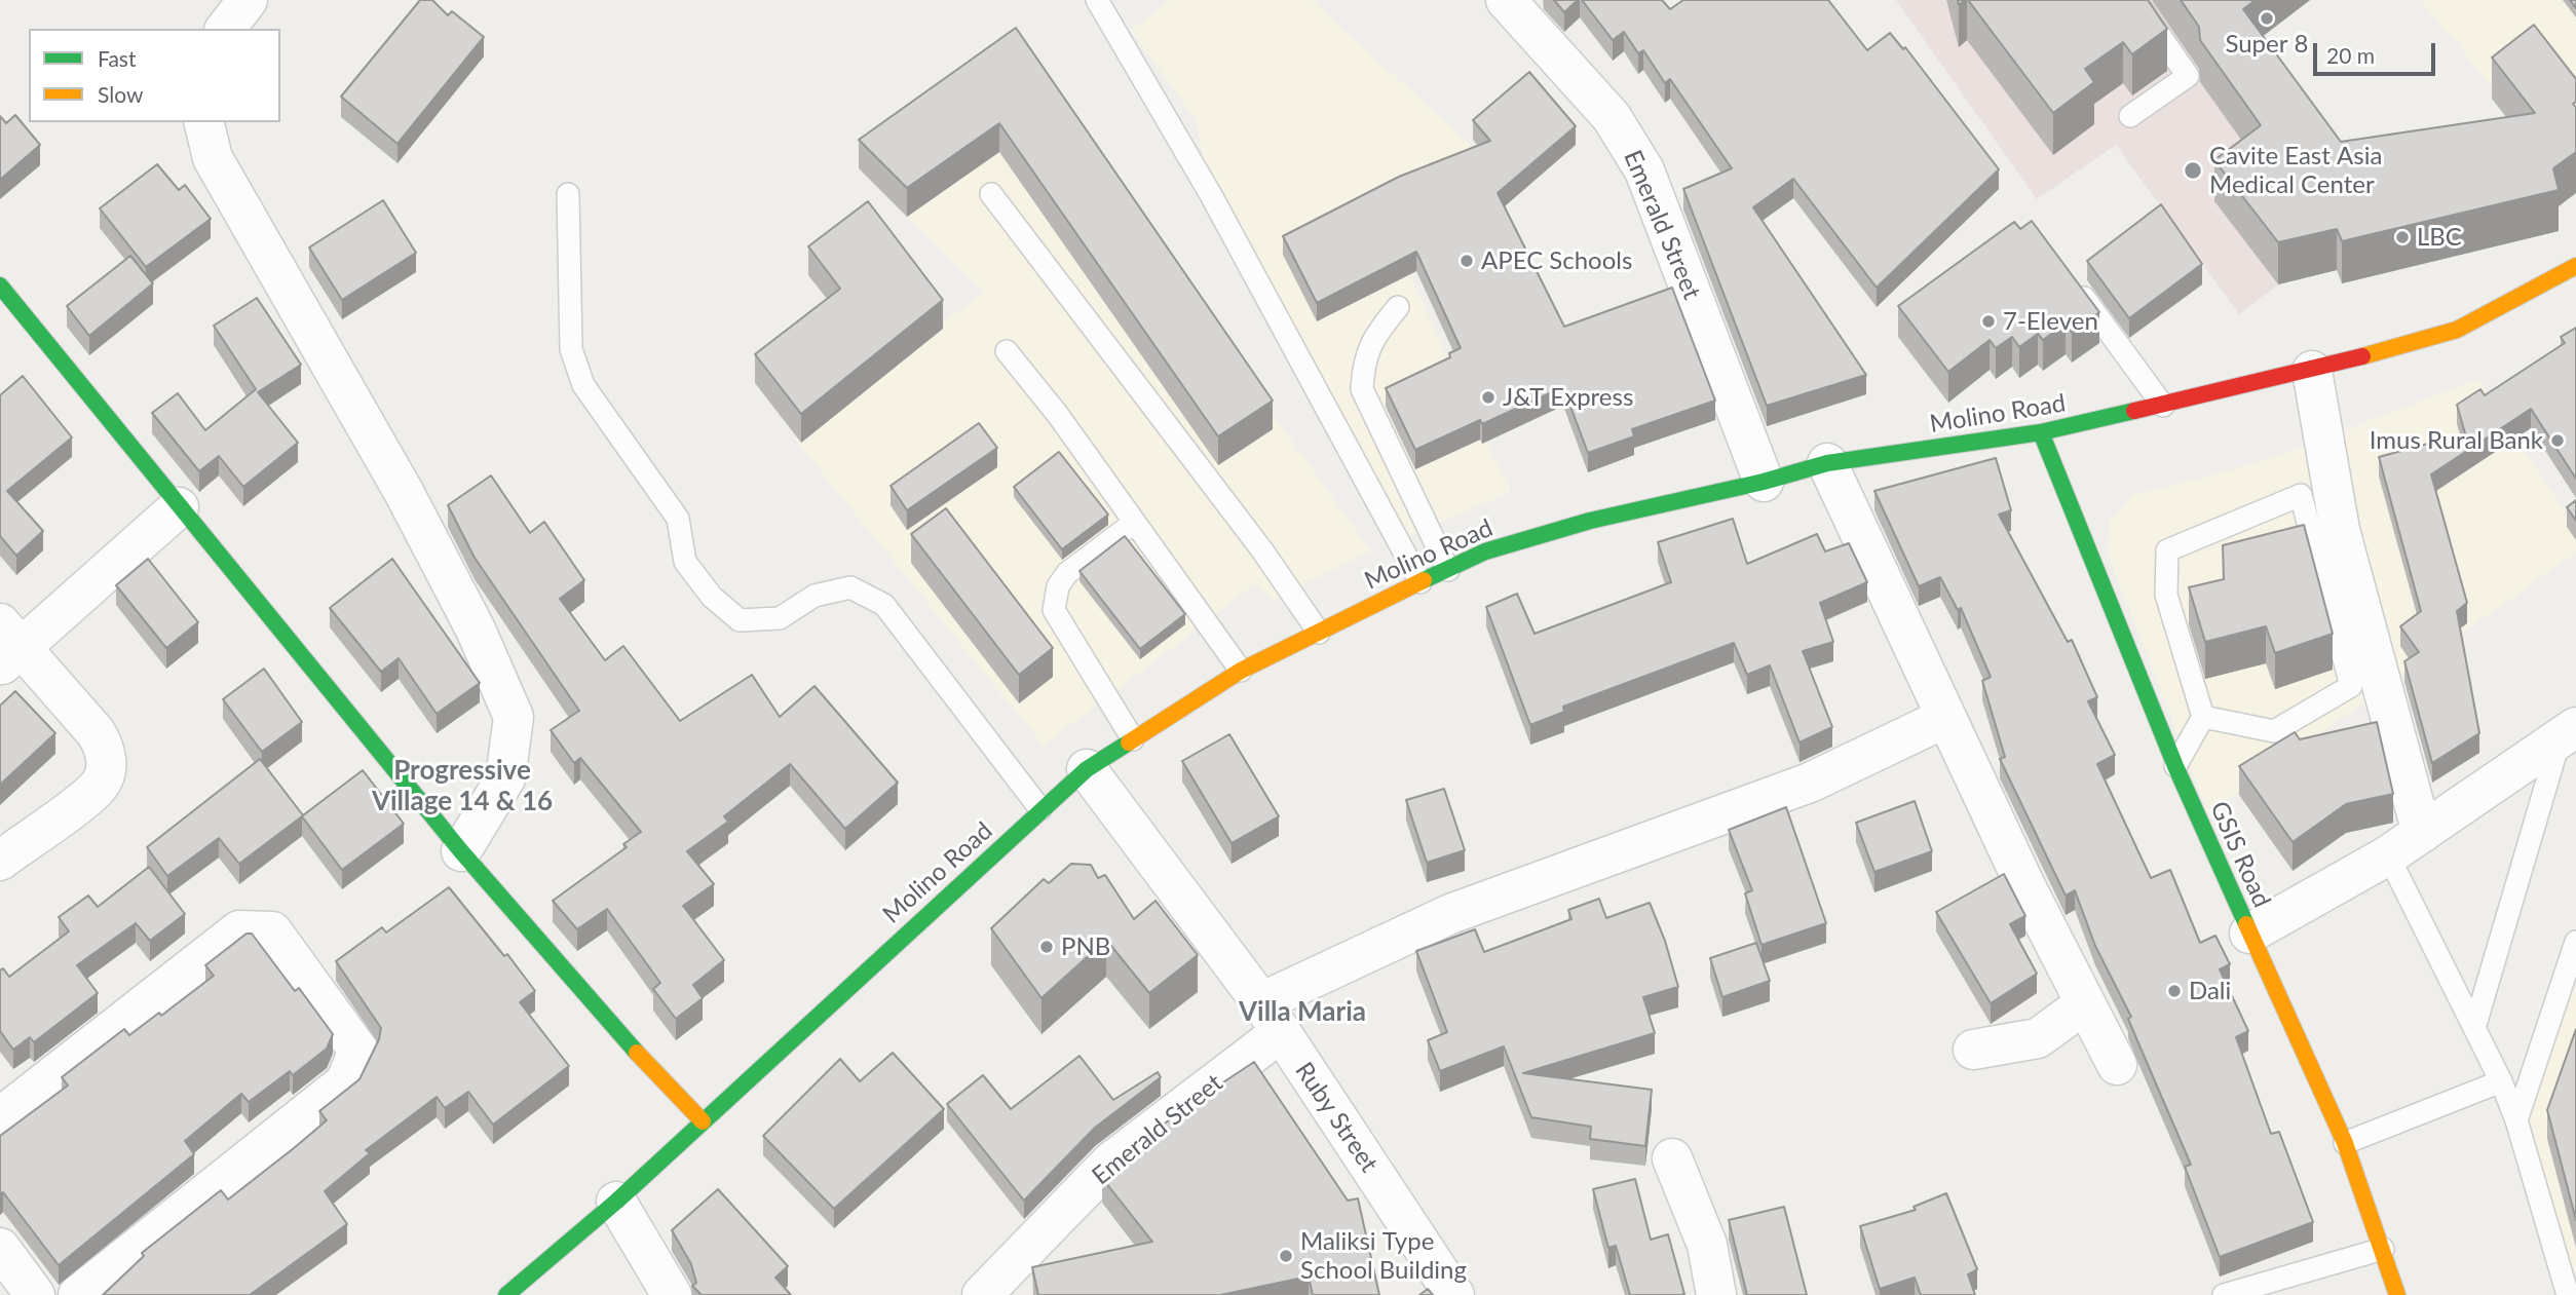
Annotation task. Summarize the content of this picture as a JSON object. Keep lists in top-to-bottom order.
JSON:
{
  "streets": {
    "main road": ["Molino Road", "GSIS Road"],
    "street": ["Emerald Street", "Ruby Street"]
  },
  "crossings": [
    ["Emerald Street", "Molino Road"],
    ["Emerald Street", "Ruby Street"],
    ["Molino Road", "GSIS Road"],
    ["Molino Road", "Ruby Street"]
  ],
  "districts": ["Progressive Village 14 & 16", "Villa Maria"],
  "places": [
    "Super 8",
    "Cavite East Asia Medical Center",
    "LBC",
    "APEC Schools",
    "7-Eleven",
    "J&T Express",
    "Imus Rural Bank",
    "PNB",
    "Dali",
    "Maliksi Type School Building"
  ],
  "legend": ["Fast", "Slow"],
  "scale_bar": "20 m"
}
